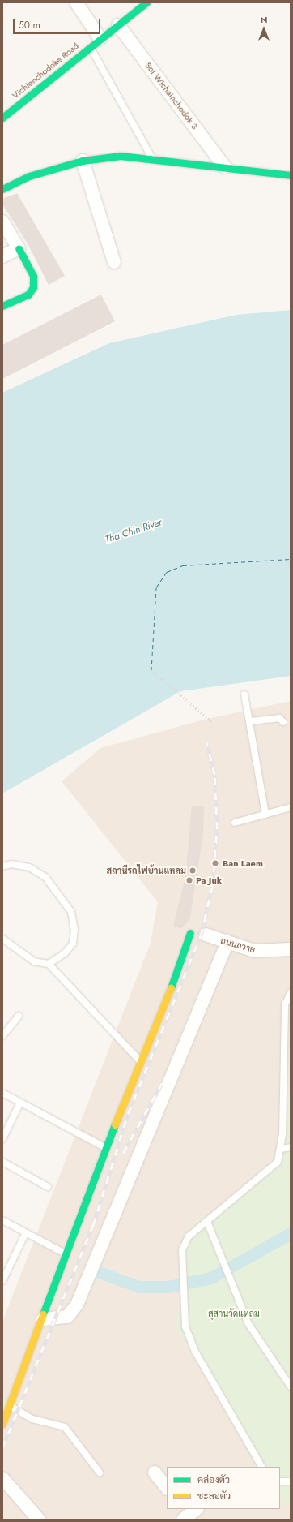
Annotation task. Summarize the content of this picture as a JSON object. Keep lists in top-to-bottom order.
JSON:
{
  "streets": {
    "street": ["Vichienchodoke Road", "Soi Wichainchodok 3", "ถนนถวาย"]
  },
  "crossings": [
    ["Vichienchodoke Road", "Soi Wichainchodok 3"]
  ],
  "water": ["Tha Chin River"],
  "parks": ["สุสานวัดแหลม"],
  "places": ["Ban Laem", "สถานีรถไฟบ้านแหลม", "Pa Juk"],
  "legend": ["คล่องตัว", "ชะลอตัว"],
  "scale_bar": "50 m",
  "north": "top"
}
